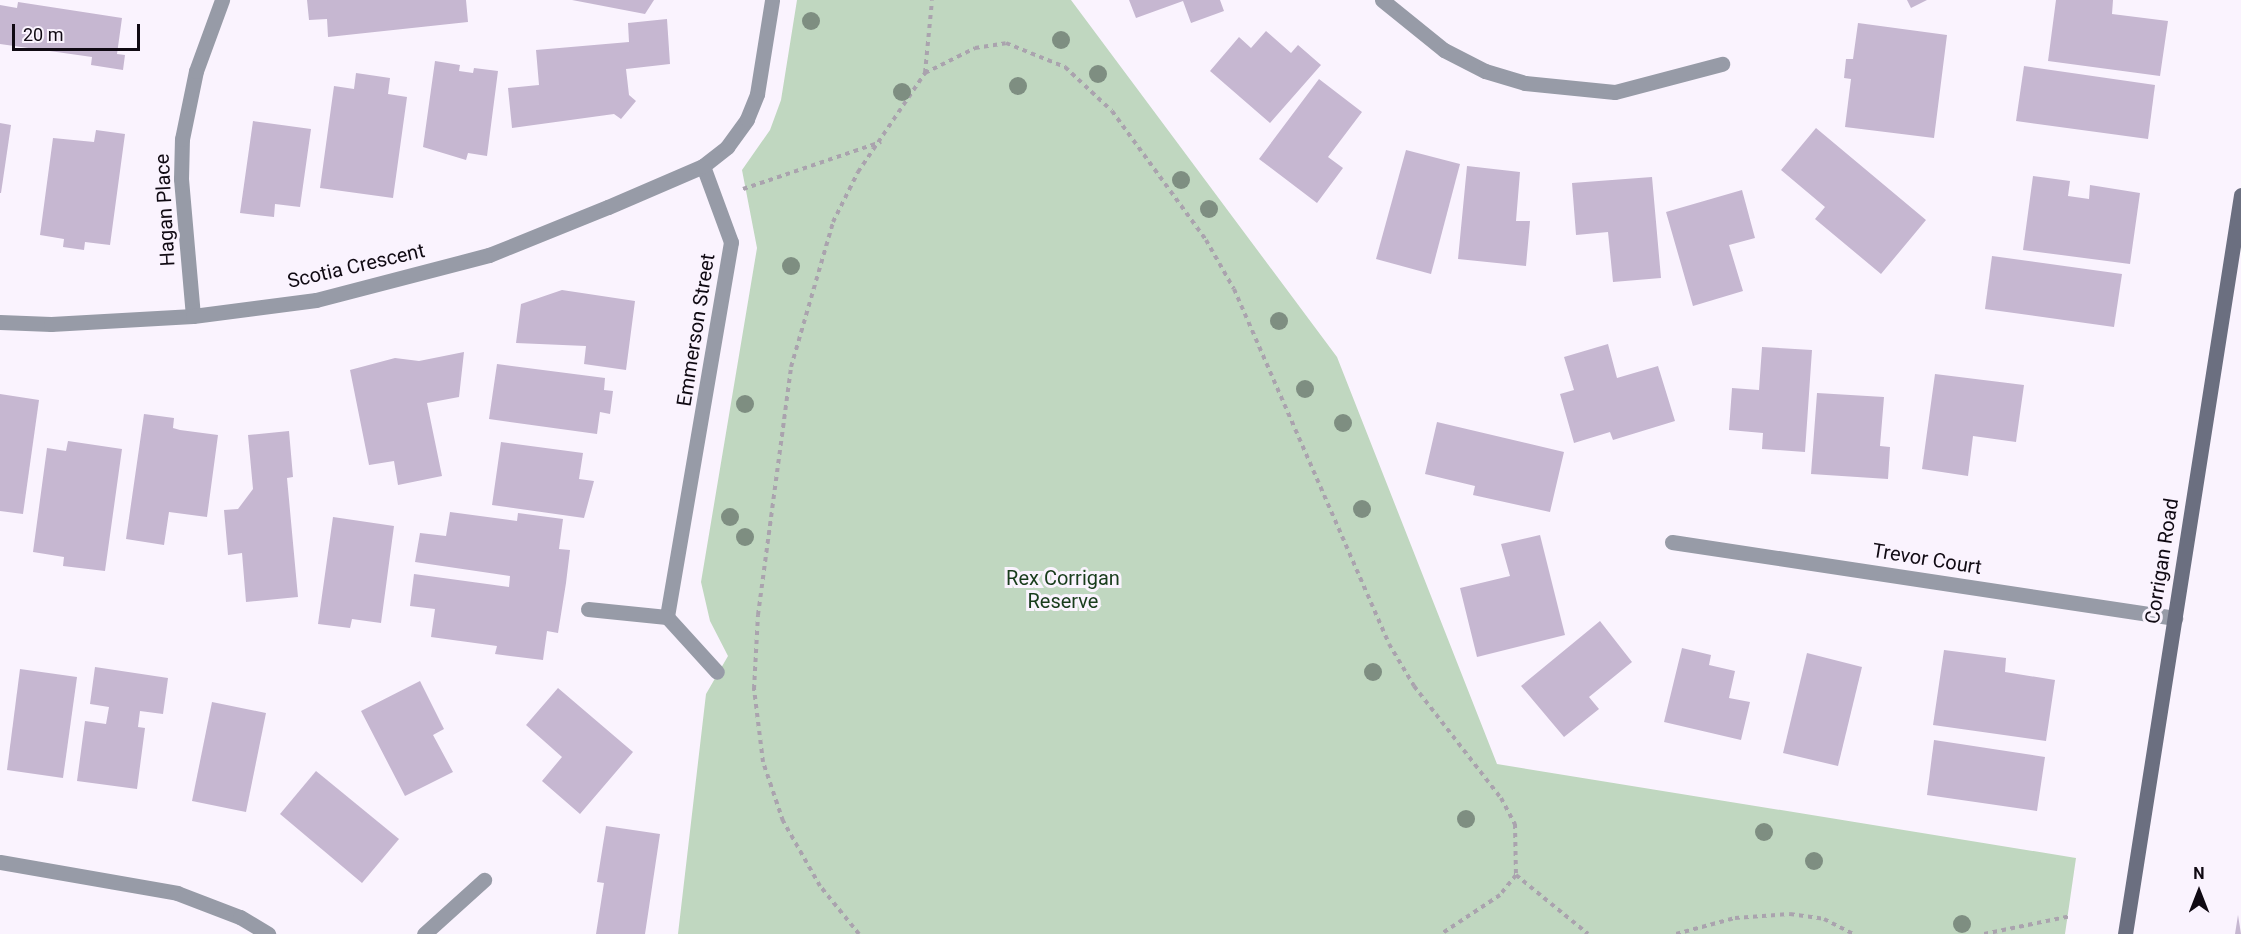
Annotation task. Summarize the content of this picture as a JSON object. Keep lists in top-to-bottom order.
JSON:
{
  "streets": {
    "main road": ["Corrigan Road"],
    "street": [
      "Hagan Place",
      "Scotia Crescent",
      "Emmerson Street",
      "Trevor Court"
    ]
  },
  "crossings": [
    ["Hagan Place", "Scotia Crescent"],
    ["Scotia Crescent", "Emmerson Street"],
    ["Trevor Court", "Corrigan Road"]
  ],
  "parks": ["Rex Corrigan Reserve"],
  "scale_bar": "20 m",
  "north": "top"
}
